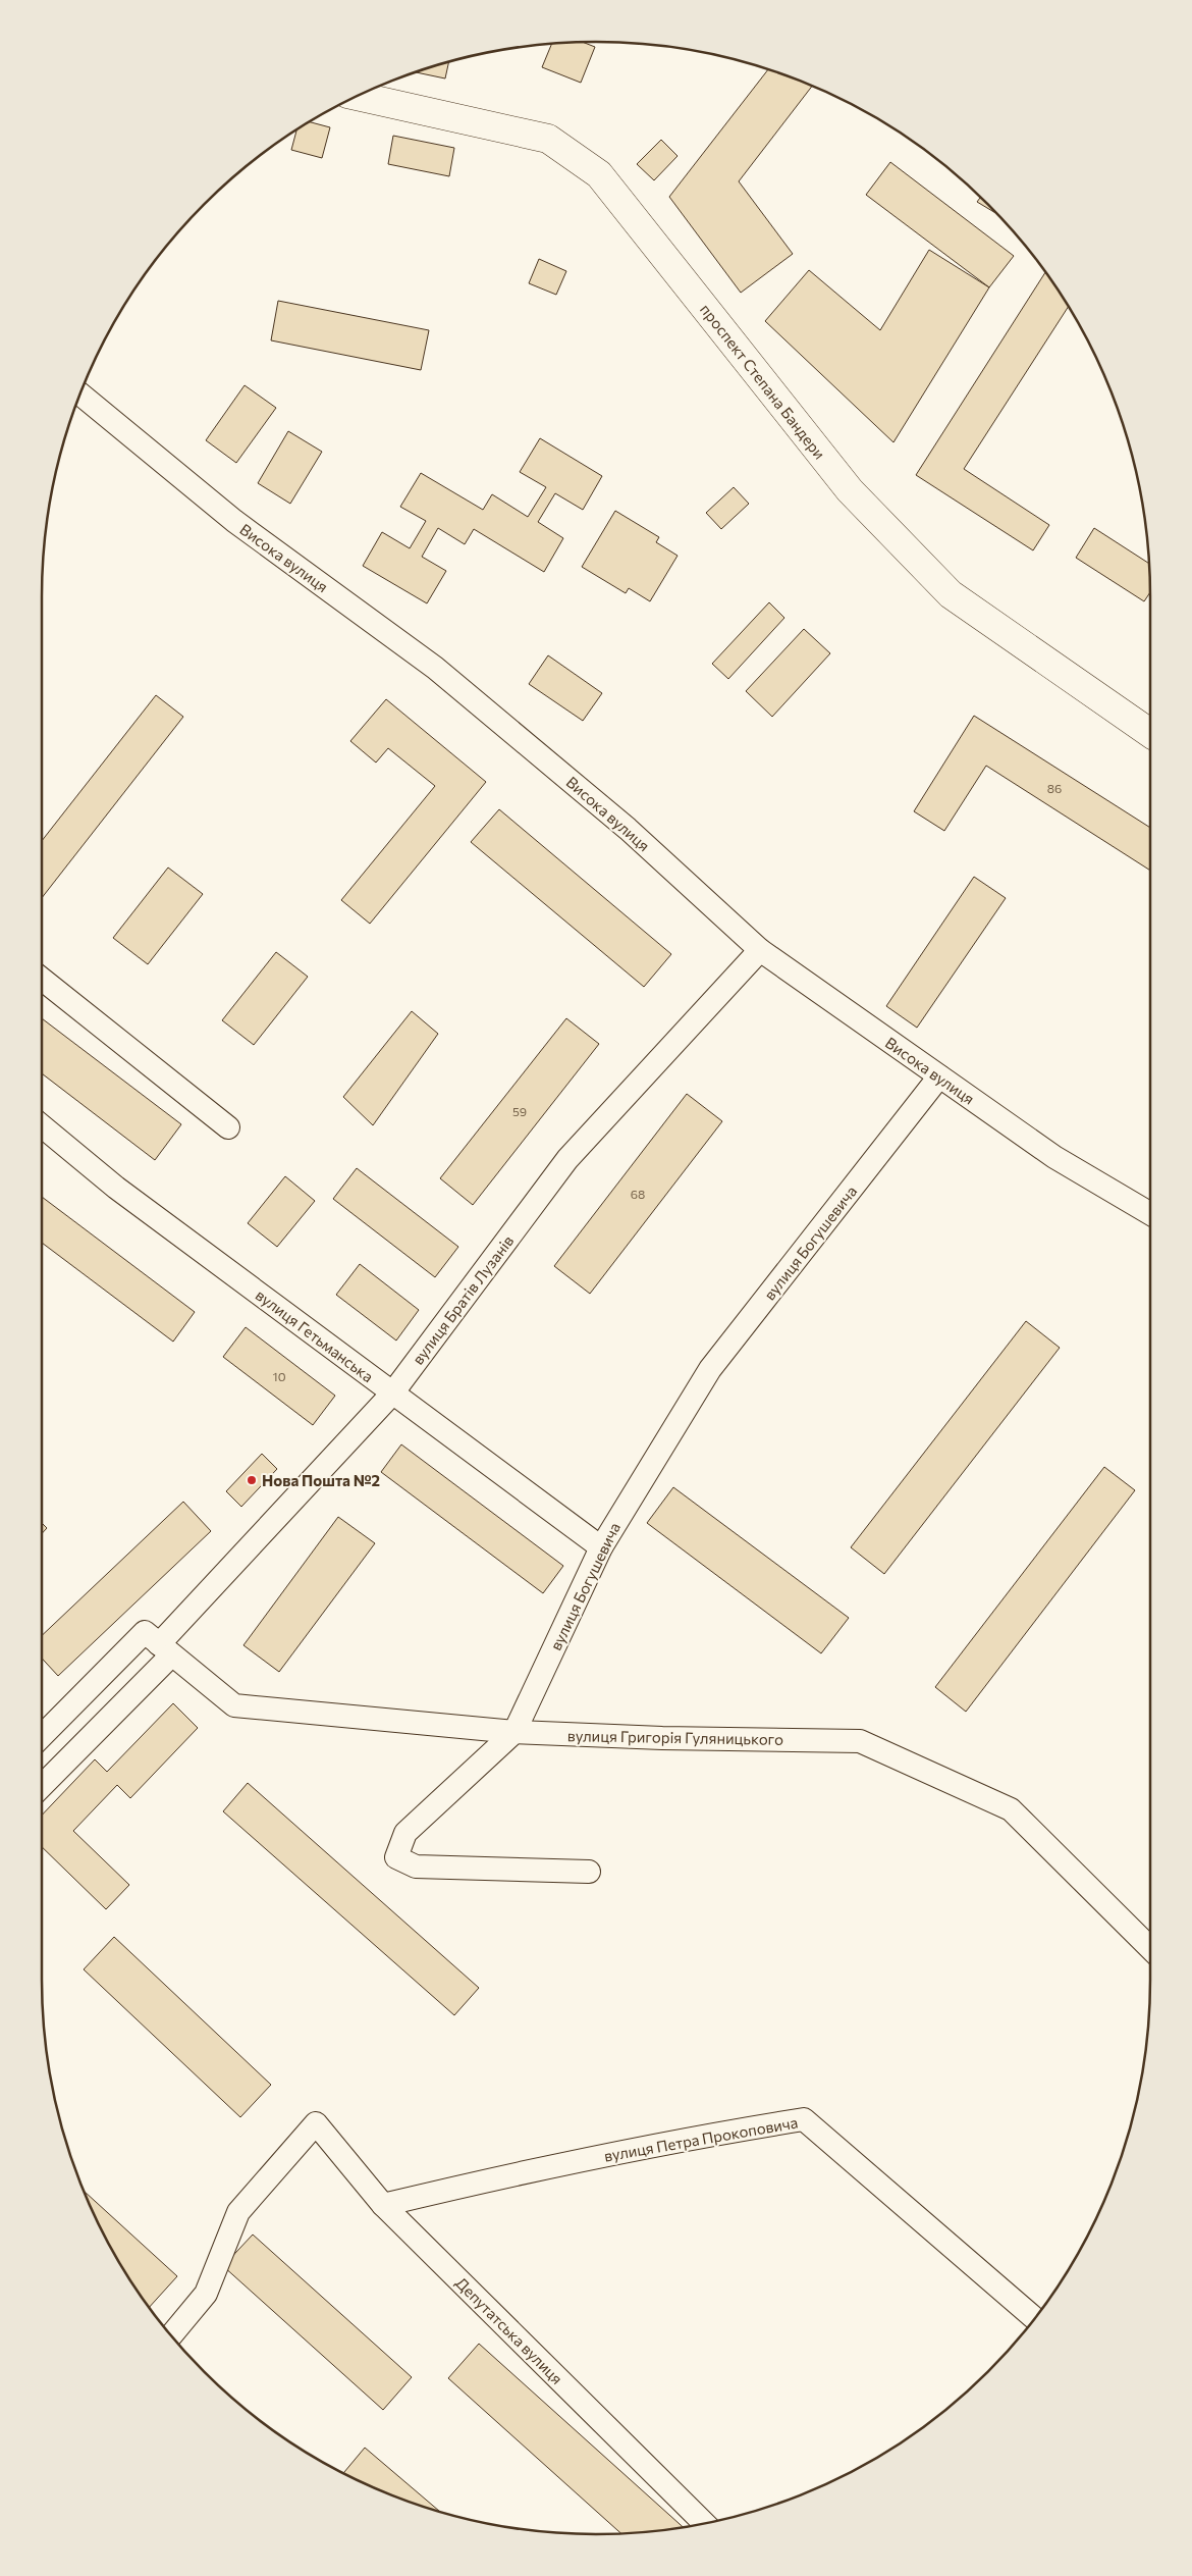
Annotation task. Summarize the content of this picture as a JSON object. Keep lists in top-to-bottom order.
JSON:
{
  "streets": {
    "main road": ["проспект Степана Бандери"],
    "street": [
      "Висока вулиця",
      "вулиця Богушевича",
      "вулиця Братів Лузанів",
      "вулиця Гетьманська",
      "вулиця Григорія Гуляницького",
      "вулиця Петра Прокоповича",
      "Депутатська вулиця"
    ]
  },
  "crossings": [
    ["Висока вулиця", "вулиця Богушевича"],
    ["Висока вулиця", "вулиця Братів Лузанів"],
    ["вулиця Богушевича", "вулиця Гетьманська"],
    ["вулиця Богушевича", "вулиця Григорія Гуляницького"],
    ["вулиця Братів Лузанів", "вулиця Гетьманська"],
    ["вулиця Братів Лузанів", "вулиця Григорія Гуляницького"],
    ["вулиця Петра Прокоповича", "Депутатська вулиця"]
  ],
  "places": ["Нова Пошта №2"],
  "house_numbers": [
    "86",
    "59",
    "68",
    "10"
  ]
}
